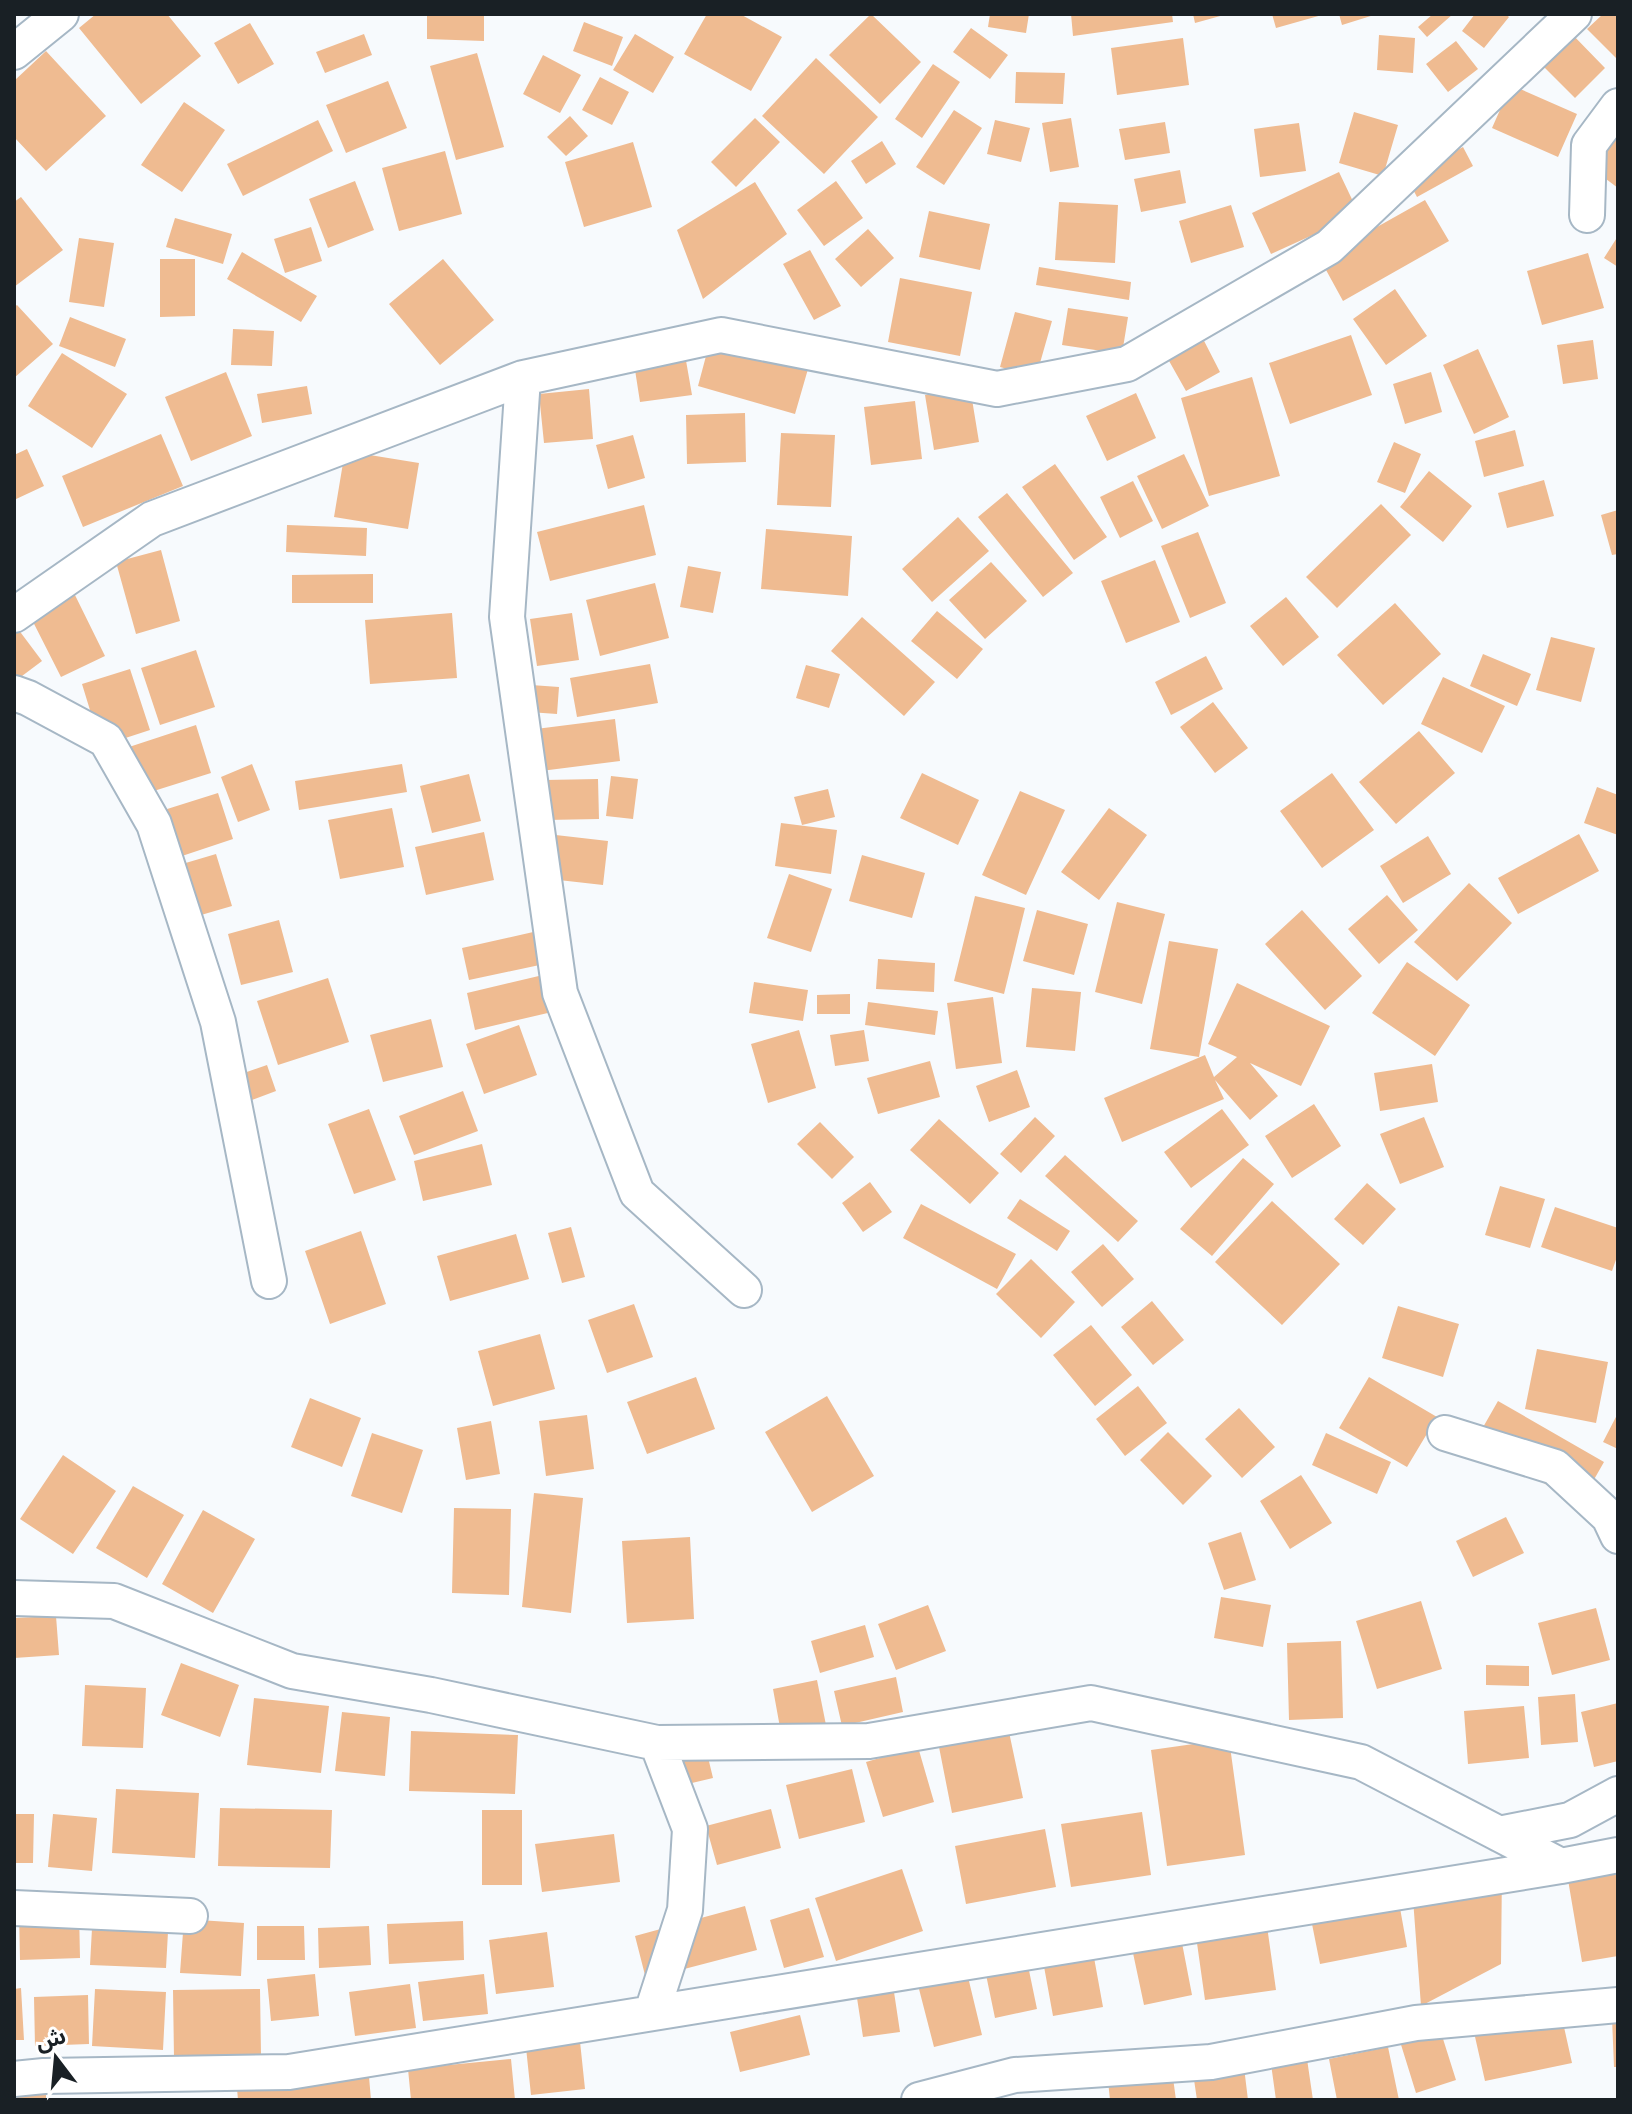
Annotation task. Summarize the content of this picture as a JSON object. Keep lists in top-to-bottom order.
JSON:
{
  "north": "top"
}
